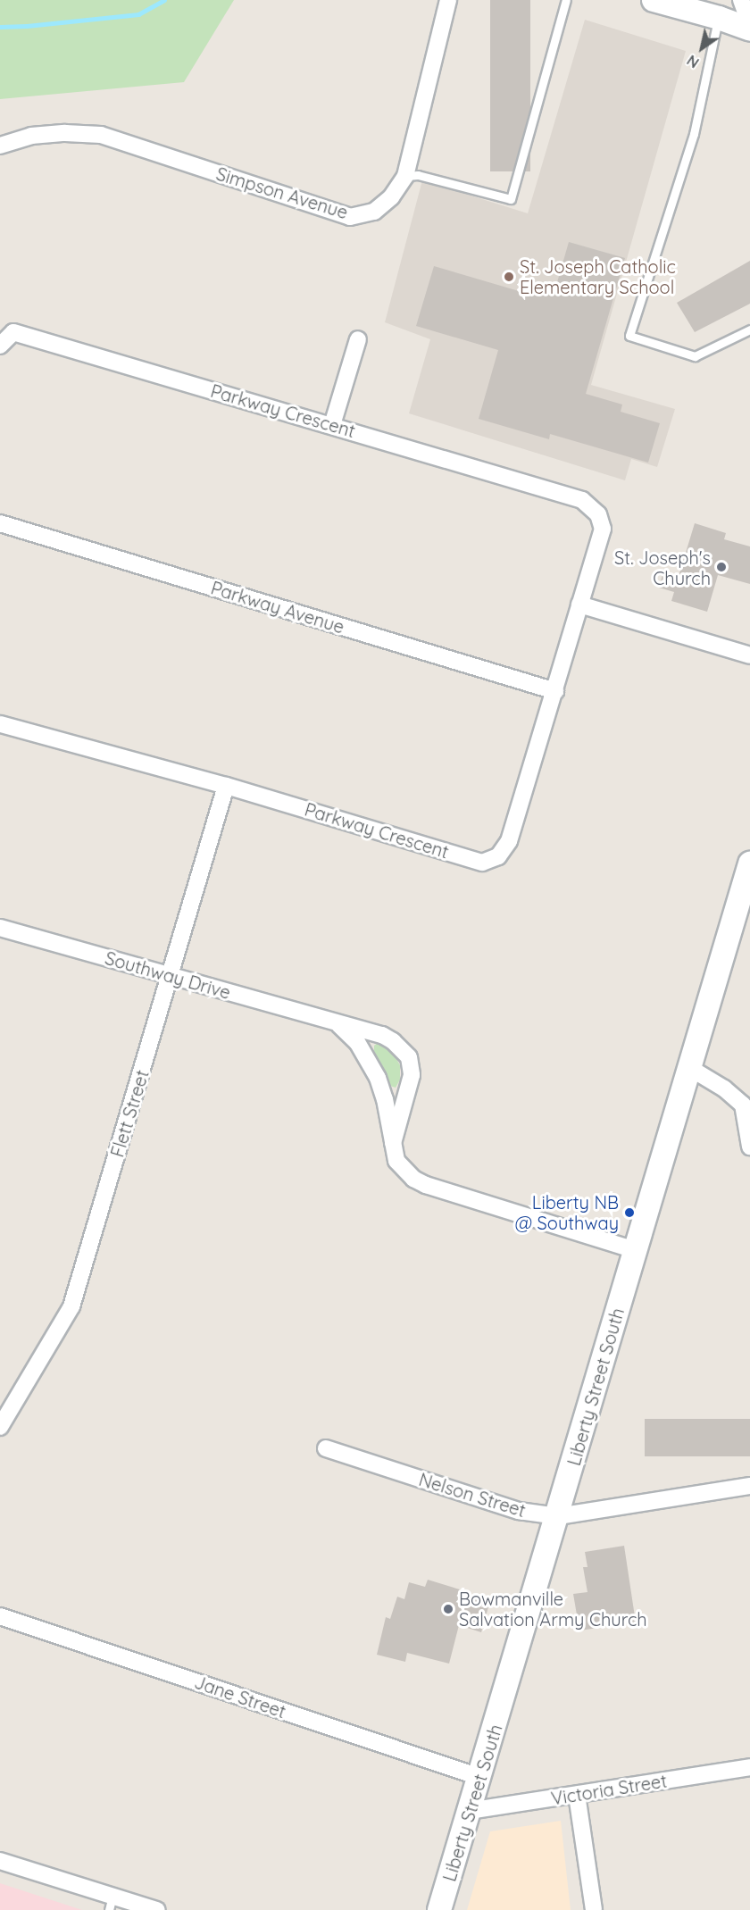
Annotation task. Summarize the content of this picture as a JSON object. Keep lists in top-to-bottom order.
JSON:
{
  "streets": {
    "main road": ["Liberty Street South"],
    "street": [
      "Simpson Avenue",
      "Parkway Crescent",
      "Parkway Avenue",
      "Southway Drive",
      "Flett Street",
      "Nelson Street",
      "Jane Street",
      "Victoria Street"
    ]
  },
  "crossings": [
    ["Parkway Crescent", "Parkway Avenue"],
    ["Parkway Crescent", "Flett Street"],
    ["Southway Drive", "Flett Street"],
    ["Southway Drive", "Liberty Street South"],
    ["Liberty Street South", "Nelson Street"],
    ["Liberty Street South", "Jane Street"],
    ["Liberty Street South", "Victoria Street"]
  ],
  "places": [
    "St. Joseph Catholic Elementary School",
    "St. Joseph's Church",
    "Liberty NB @ Southway",
    "Bowmanville Salvation Army Church"
  ],
  "north": "bottom left"
}
